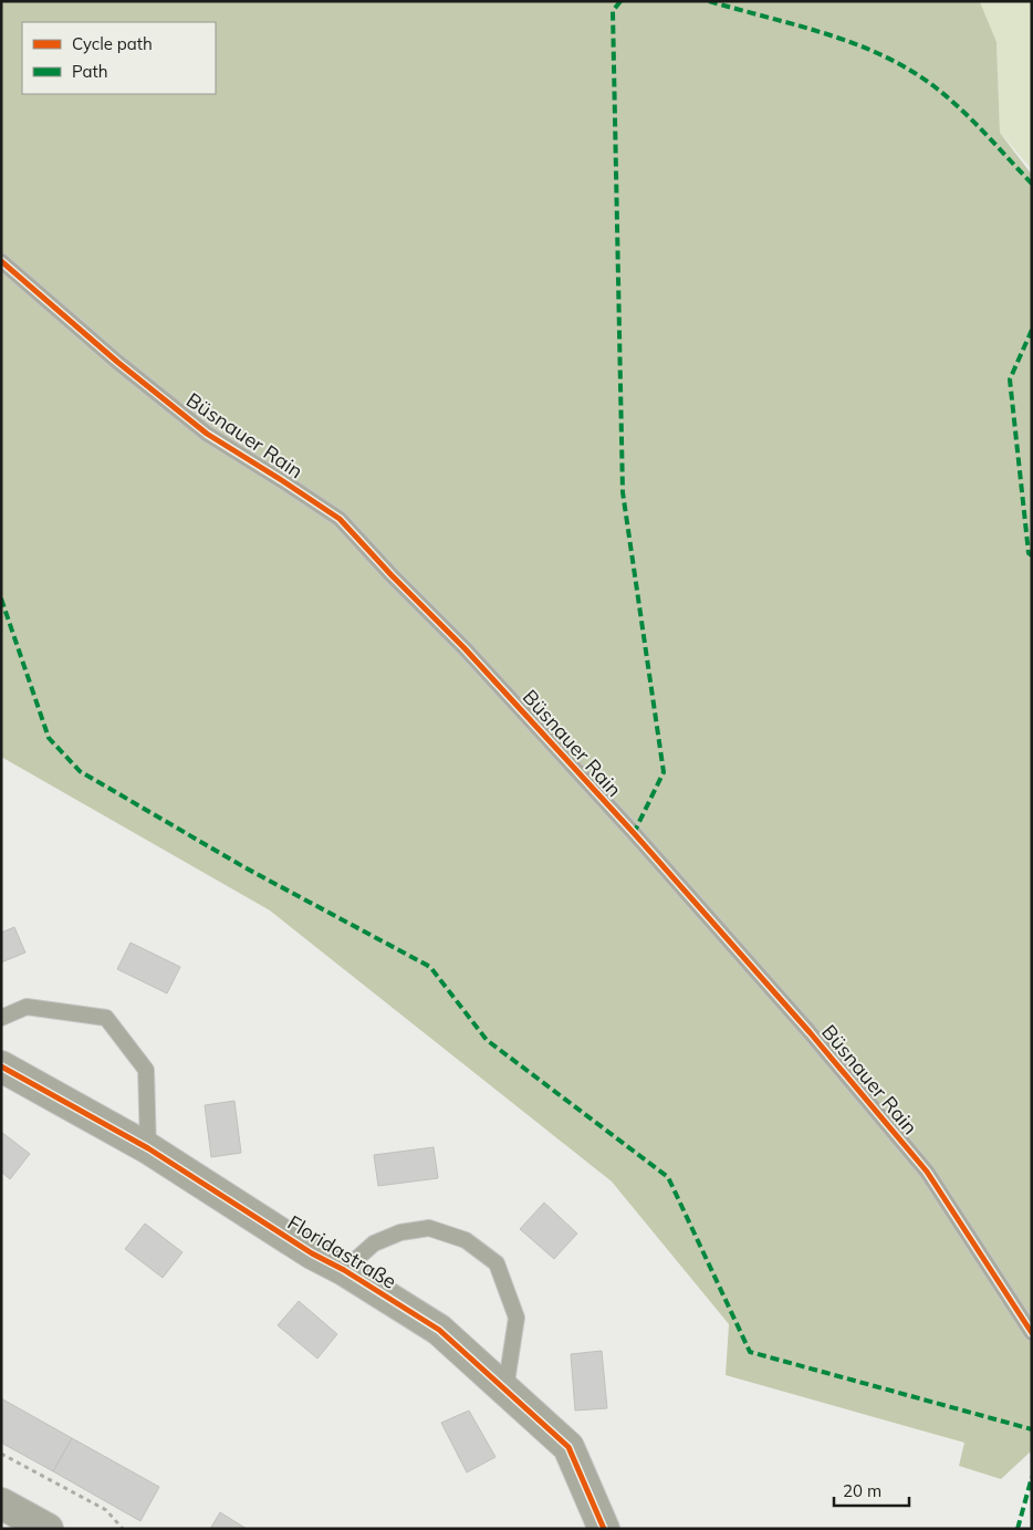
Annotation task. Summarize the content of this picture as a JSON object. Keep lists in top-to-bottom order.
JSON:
{
  "streets": {
    "street": ["Floridastraße"],
    "lane": ["Büsnauer Rain"]
  },
  "legend": ["Cycle path", "Path"],
  "scale_bar": "20 m"
}
